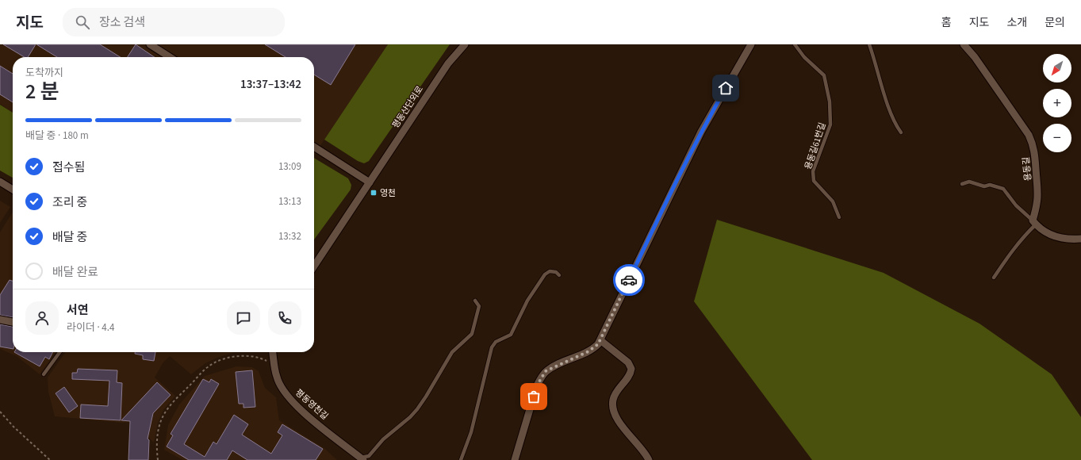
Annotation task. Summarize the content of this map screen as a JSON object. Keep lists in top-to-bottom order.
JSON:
{
  "streets": {
    "street": ["평동산단외로", "용동길", "평동영천길"],
    "lane": ["용동길61번길"]
  },
  "places": {
    "transit": ["영천"]
  },
  "north": "bottom left",
  "page": {
    "header": "지도",
    "search": "장소 검색",
    "nav": [
      "홈",
      "지도",
      "소개",
      "문의"
    ],
    "map_buttons": ["+", "−"],
    "heading": ["2 분", "도착까지", "13:37–13:42"],
    "panel": ["서연", "라이더 · 4.4"],
    "bar": "배달 중 · 180 m",
    "list": [
      ["접수됨", "13:09"],
      ["조리 중", "13:13"],
      ["배달 중", "13:32"],
      "배달 완료"
    ]
  }
}
